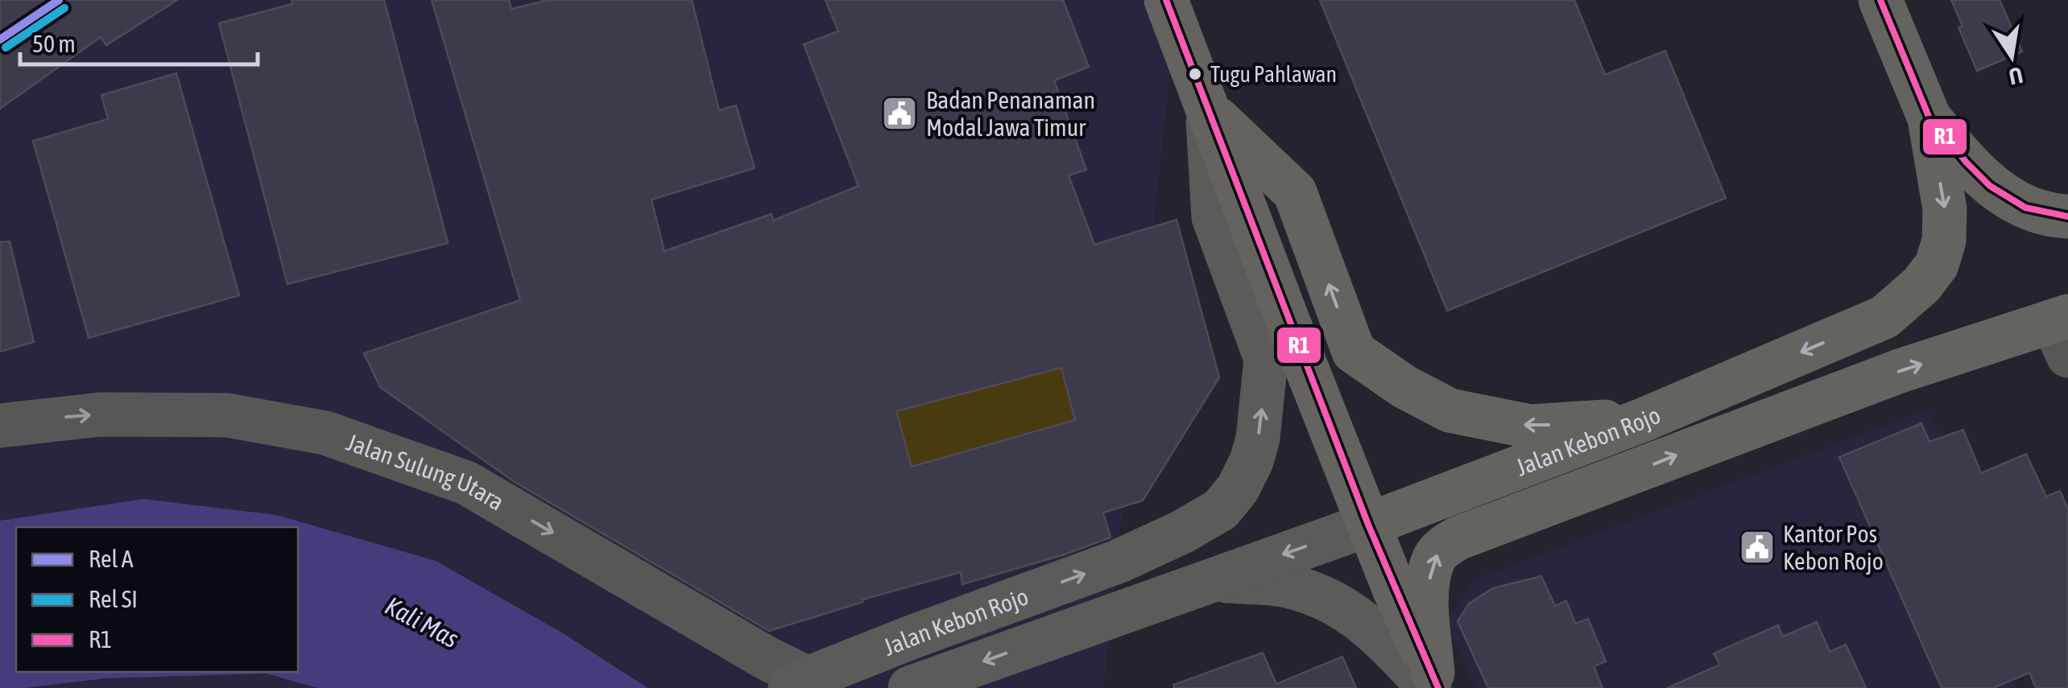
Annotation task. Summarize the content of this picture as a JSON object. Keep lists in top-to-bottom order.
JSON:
{
  "streets": {
    "main road": ["Jalan Kebon Rojo"],
    "street": ["Jalan Sulung Utara"]
  },
  "crossings": [
    ["Jalan Kebon Rojo", "Jalan Sulung Utara"]
  ],
  "one_way": ["Jalan Sulung Utara"],
  "water": ["Kali Mas"],
  "places": {
    "other": ["Tugu Pahlawan"],
    "public building": ["Badan Penanaman Modal Jawa Timur", "Kantor Pos Kebon Rojo"]
  },
  "lines": ["rail line A", "transit line R1", "rail line SI"],
  "legend": ["Rel A", "Rel SI", "R1"],
  "scale_bar": "50 m",
  "north": "bottom"
}
